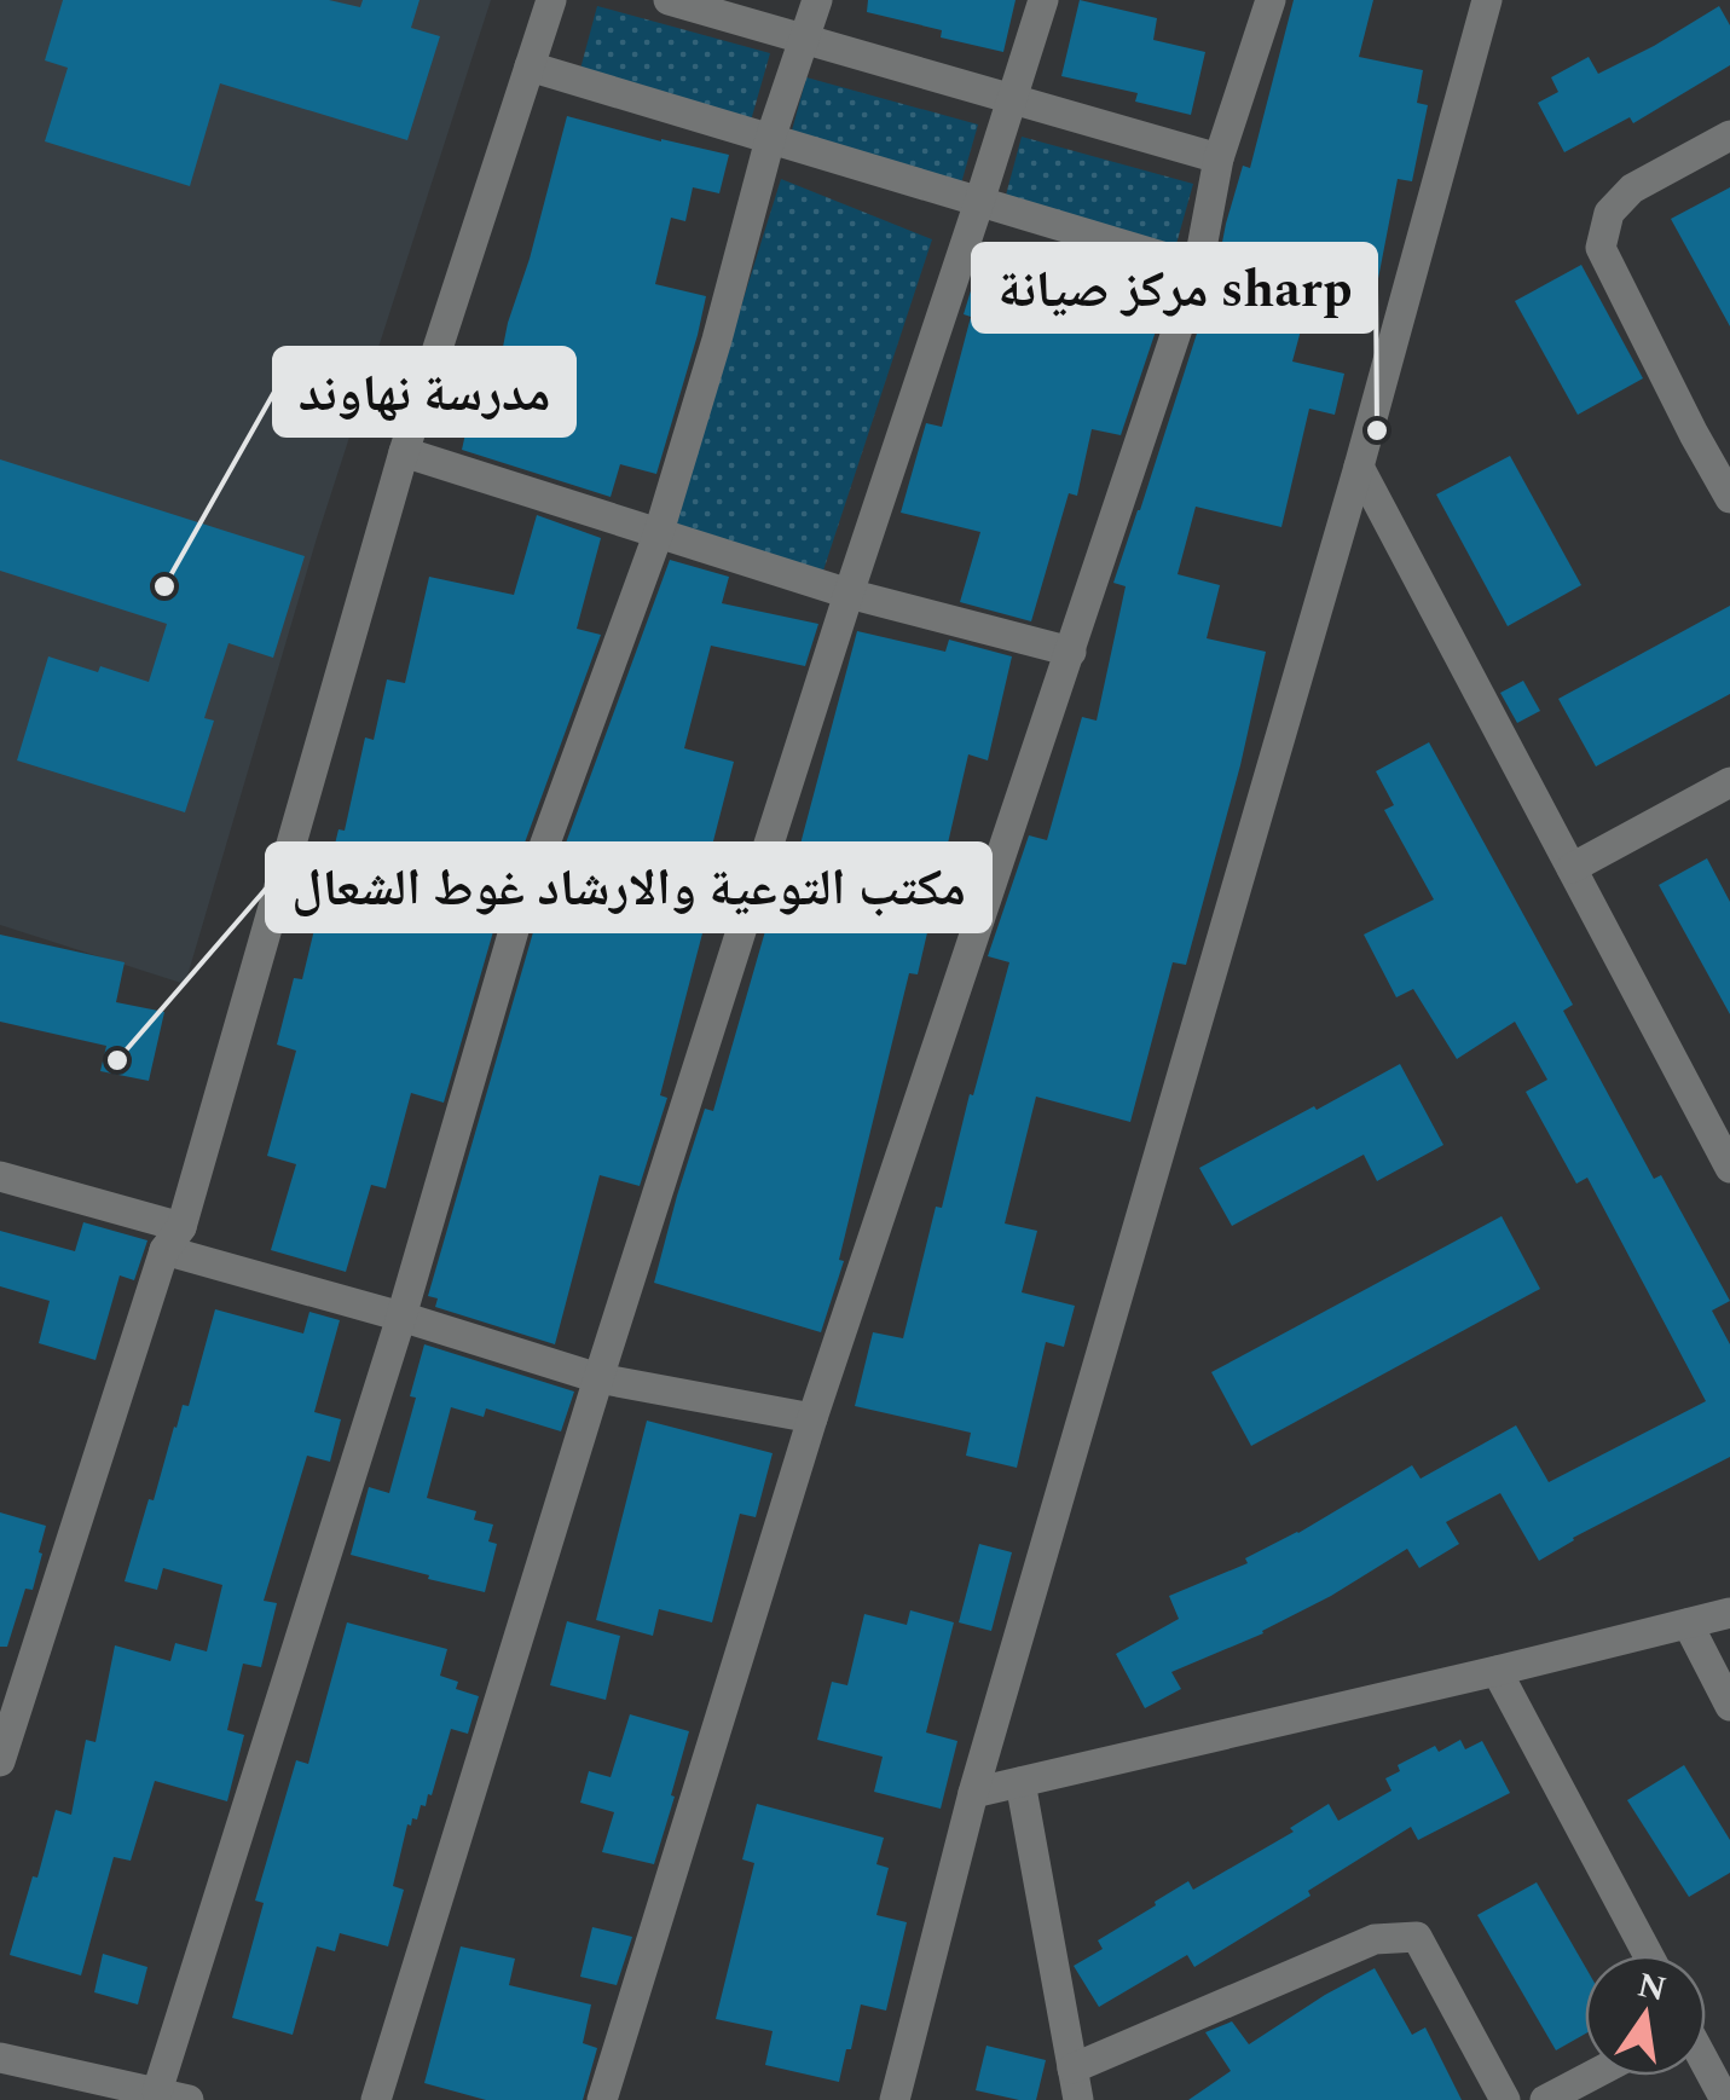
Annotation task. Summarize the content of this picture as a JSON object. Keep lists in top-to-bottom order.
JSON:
{
  "places": ["مركز صيانة sharp", "مدرسة نهاوند", "مكتب التوعية والارشاد غوط الشعال"],
  "north": "top"
}
